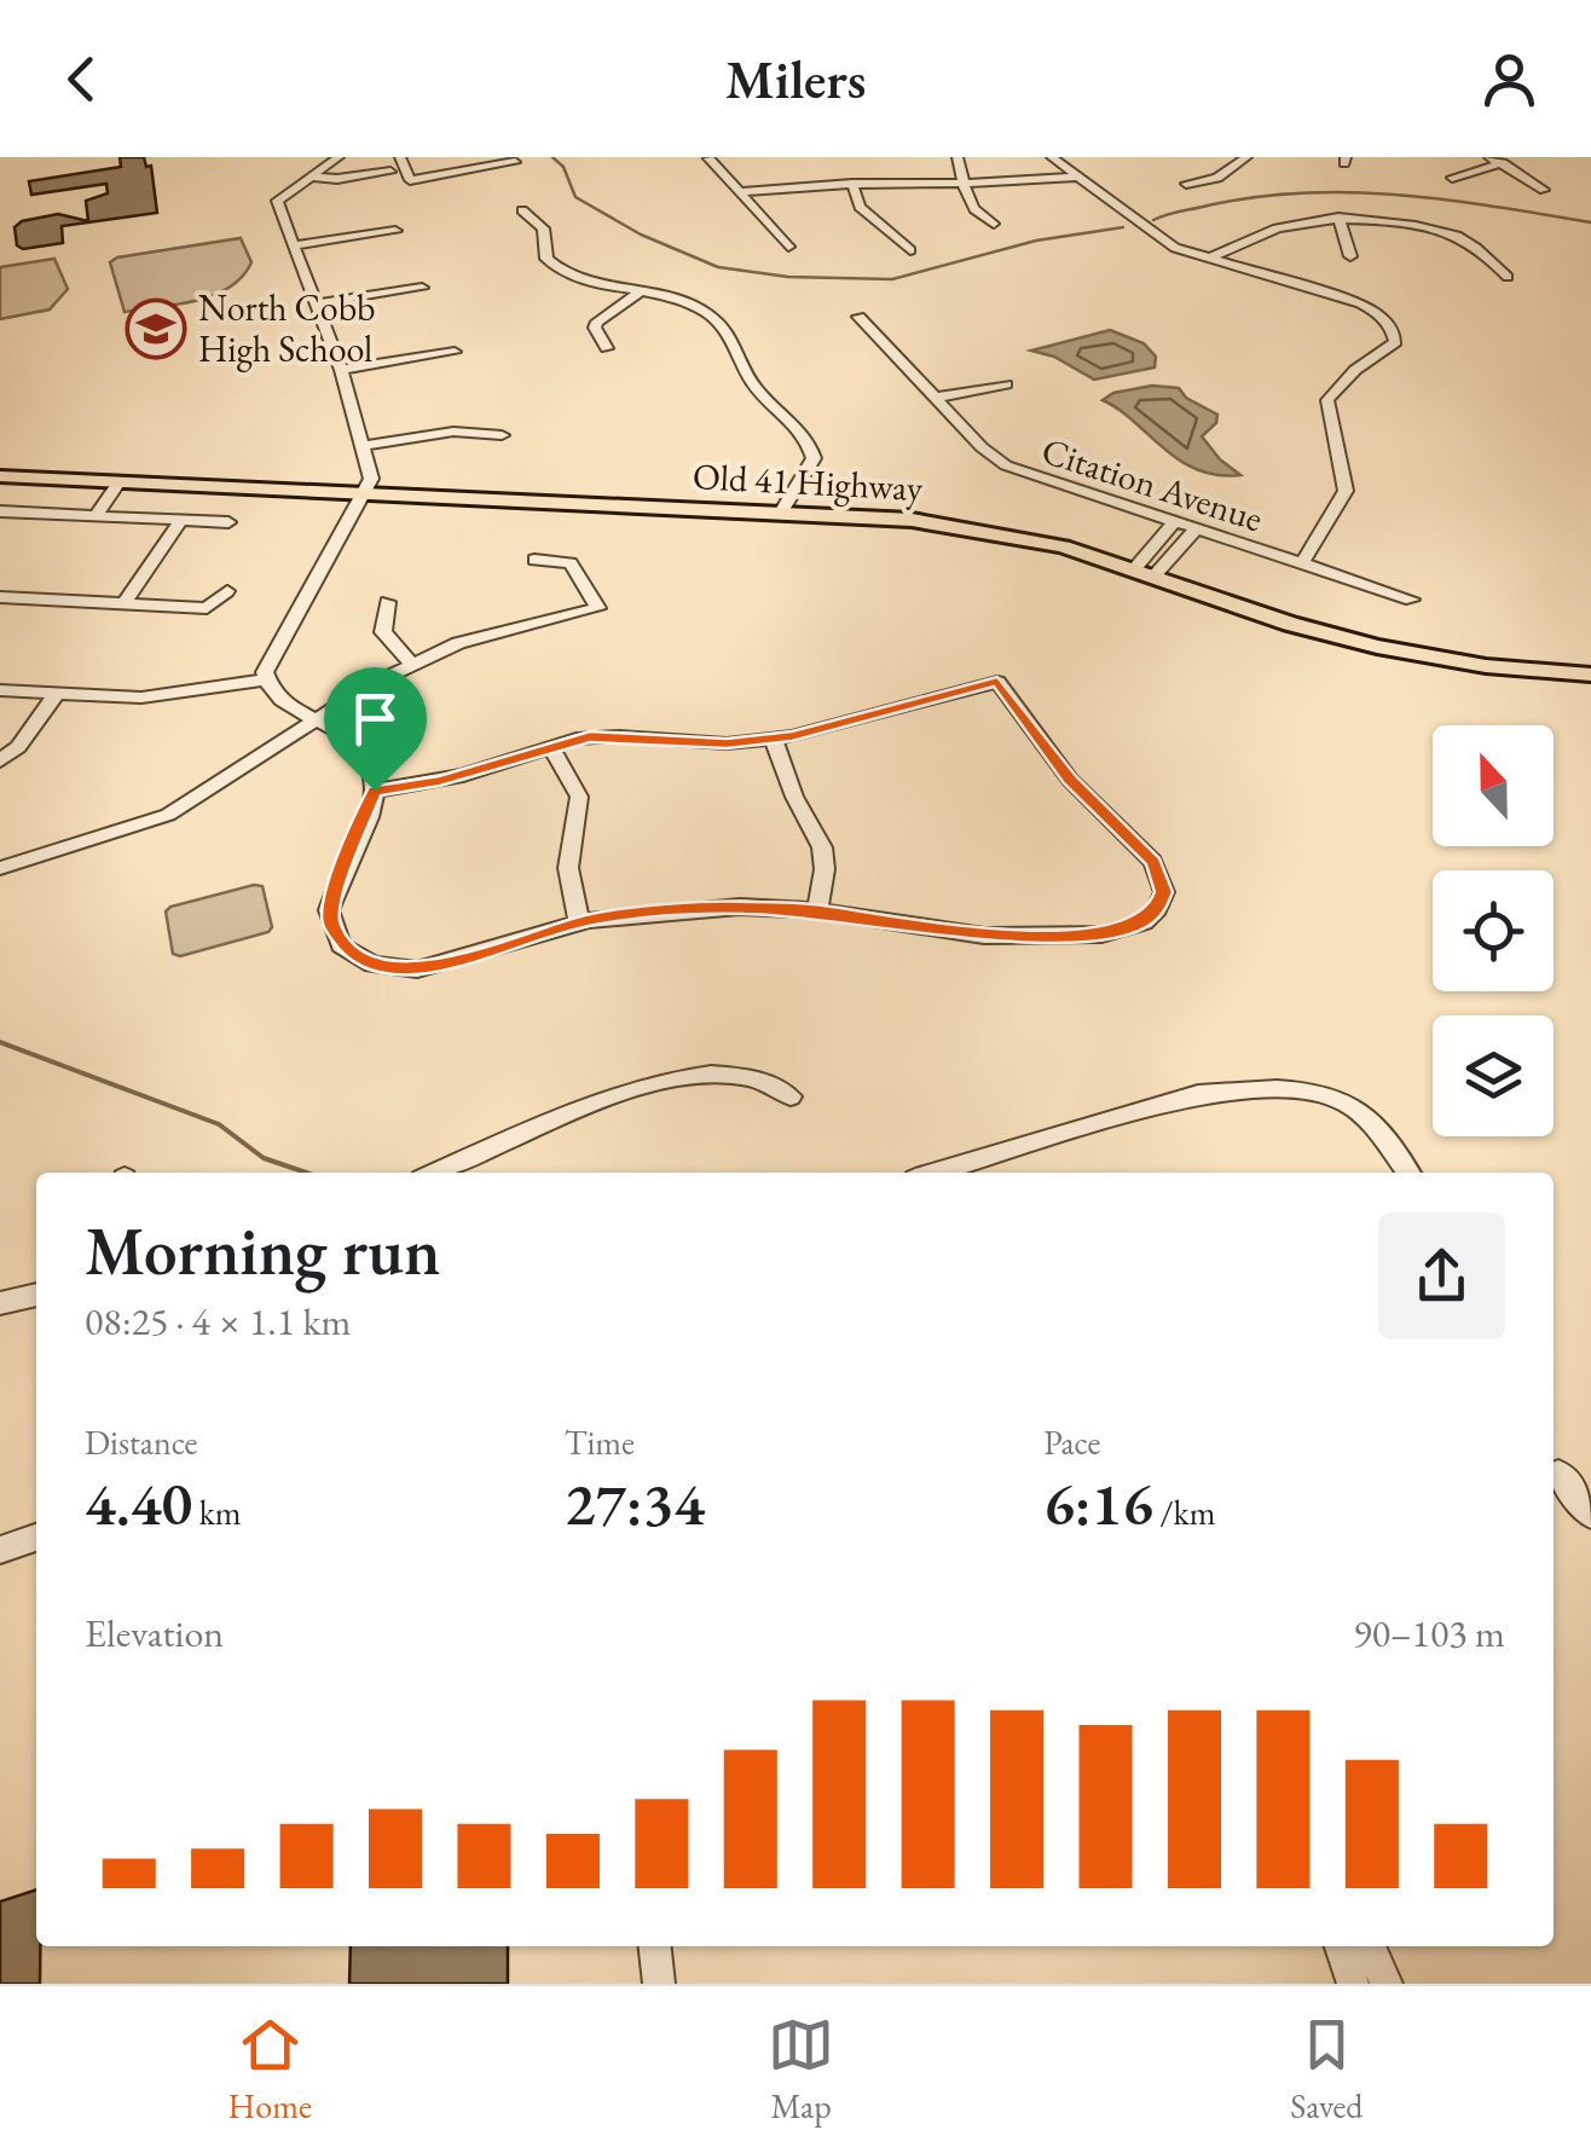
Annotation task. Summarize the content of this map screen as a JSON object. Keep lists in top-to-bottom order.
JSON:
{
  "streets": {
    "main road": ["Old 41 Highway"],
    "street": ["Citation Avenue"]
  },
  "places": {
    "school or university": ["North Cobb High School"]
  },
  "north": "top",
  "page": {
    "header": "Milers",
    "heading": ["Morning run", "08:25 · 4 × 1.1 km"],
    "stats": [
      ["Distance", "4.40 km"],
      ["Time", "27:34"],
      ["Pace", "6:16 /km"]
    ],
    "chart": ["Elevation", "90–103 m"],
    "tabs": ["Home", "Map", "Saved"]
  }
}
